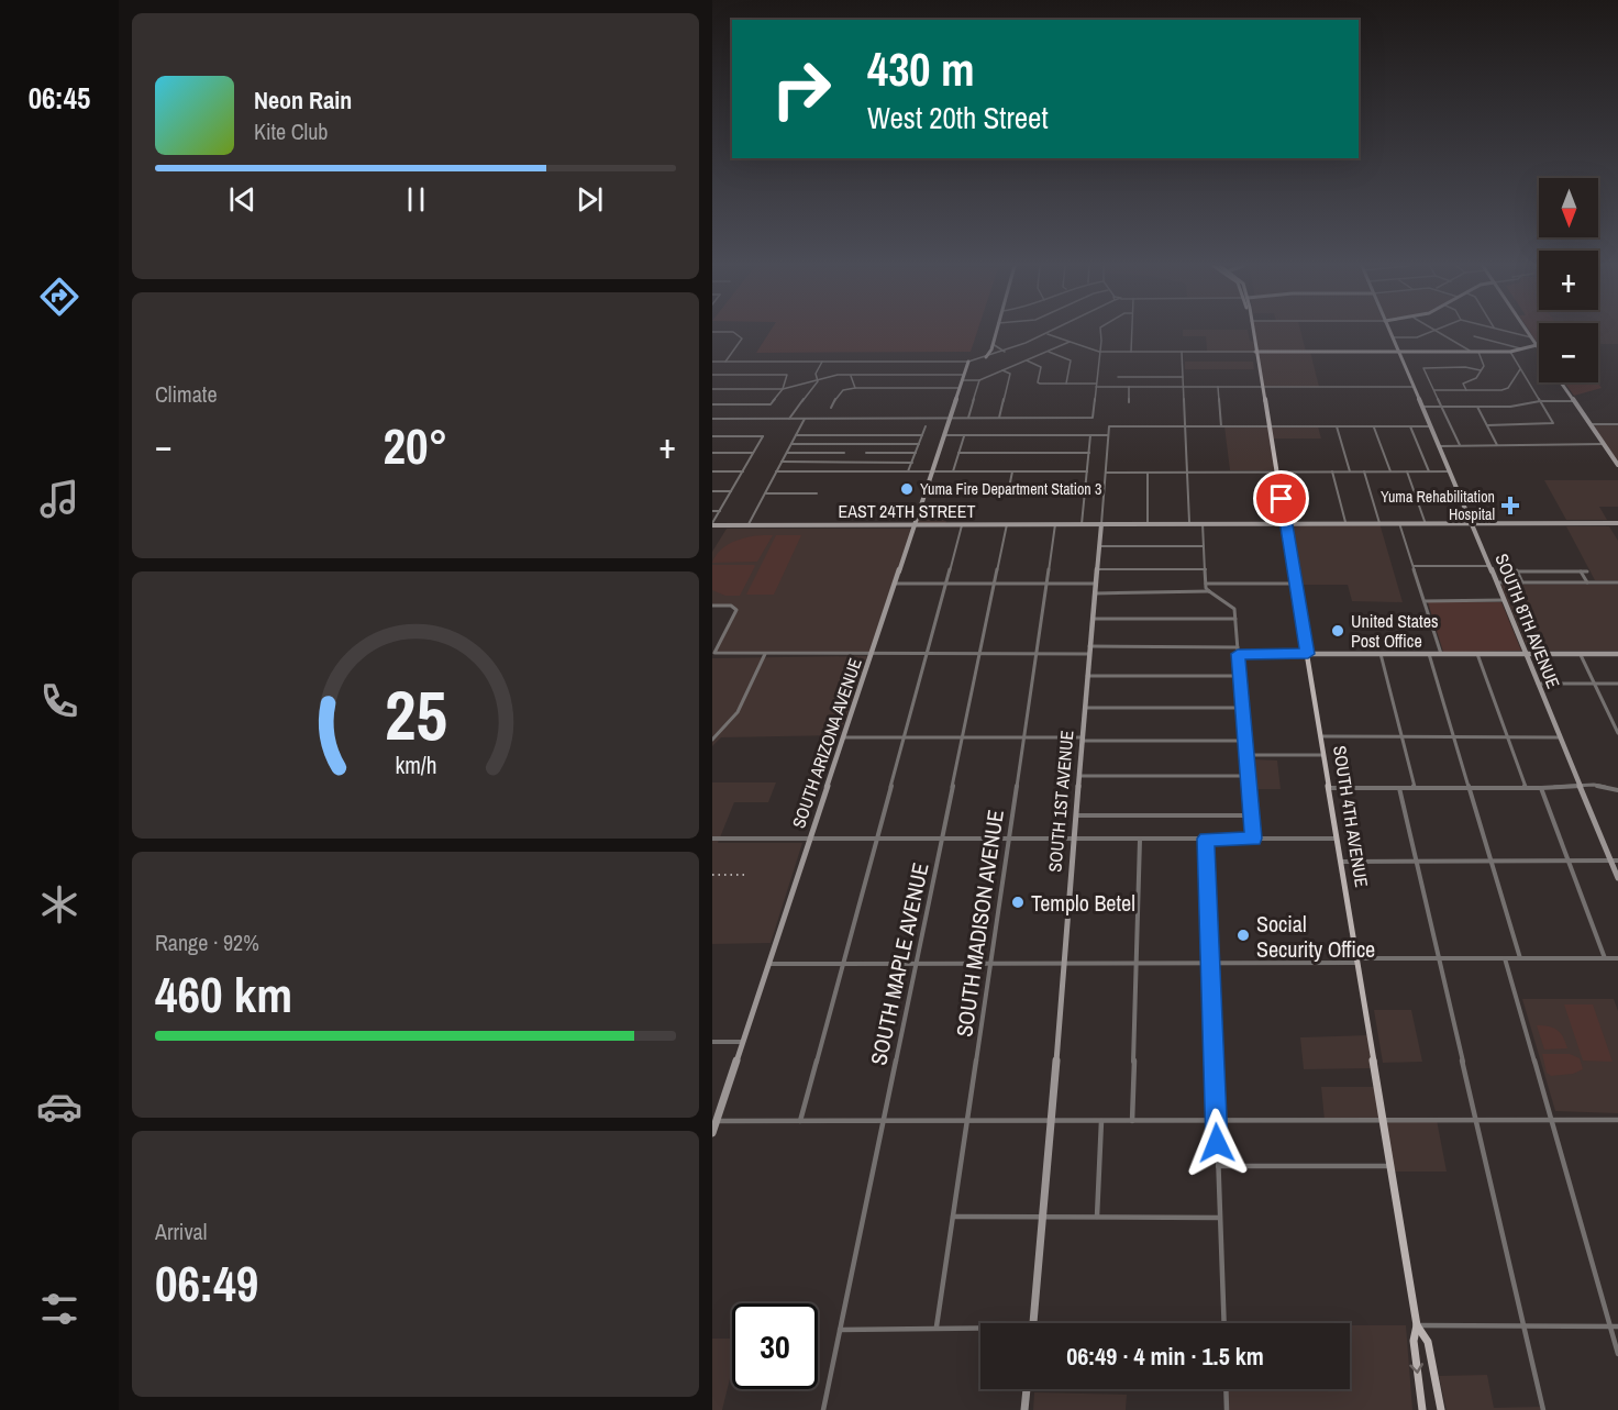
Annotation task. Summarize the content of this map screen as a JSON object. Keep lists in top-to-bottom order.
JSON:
{
  "streets": {
    "main road": ["SOUTH 4TH AVENUE"],
    "street": [
      "EAST 24TH STREET",
      "SOUTH 8TH AVENUE",
      "SOUTH ARIZONA AVENUE",
      "SOUTH 1ST AVENUE",
      "SOUTH MADISON AVENUE",
      "SOUTH MAPLE AVENUE"
    ]
  },
  "crossings": [
    ["EAST 24TH STREET", "SOUTH 8TH AVENUE"],
    ["EAST 24TH STREET", "SOUTH ARIZONA AVENUE"],
    ["EAST 24TH STREET", "SOUTH 1ST AVENUE"],
    ["EAST 24TH STREET", "SOUTH 4TH AVENUE"],
    ["EAST 24TH STREET", "SOUTH MADISON AVENUE"],
    ["EAST 24TH STREET", "SOUTH MAPLE AVENUE"]
  ],
  "places": {
    "other": [
      "Yuma Fire Department Station 3",
      "United States Post Office",
      "Templo Betel",
      "Social Security Office"
    ],
    "health": ["Yuma Rehabilitation Hospital"]
  },
  "north": "bottom",
  "page": {
    "tabs": "06:45",
    "turn": ["430 m", "West 20th Street"],
    "song": ["Neon Rain", "Kite Club"],
    "map_buttons": ["+", "−"],
    "tile": [
      "Climate",
      ["Range · 92%", "460 km"],
      ["Arrival", "06:49"]
    ],
    "heat": ["−", "20°", "+"],
    "limit": "30",
    "trip": "06:49 · 4 min · 1.5 km",
    "gauge": ["25", "km/h"]
  }
}
